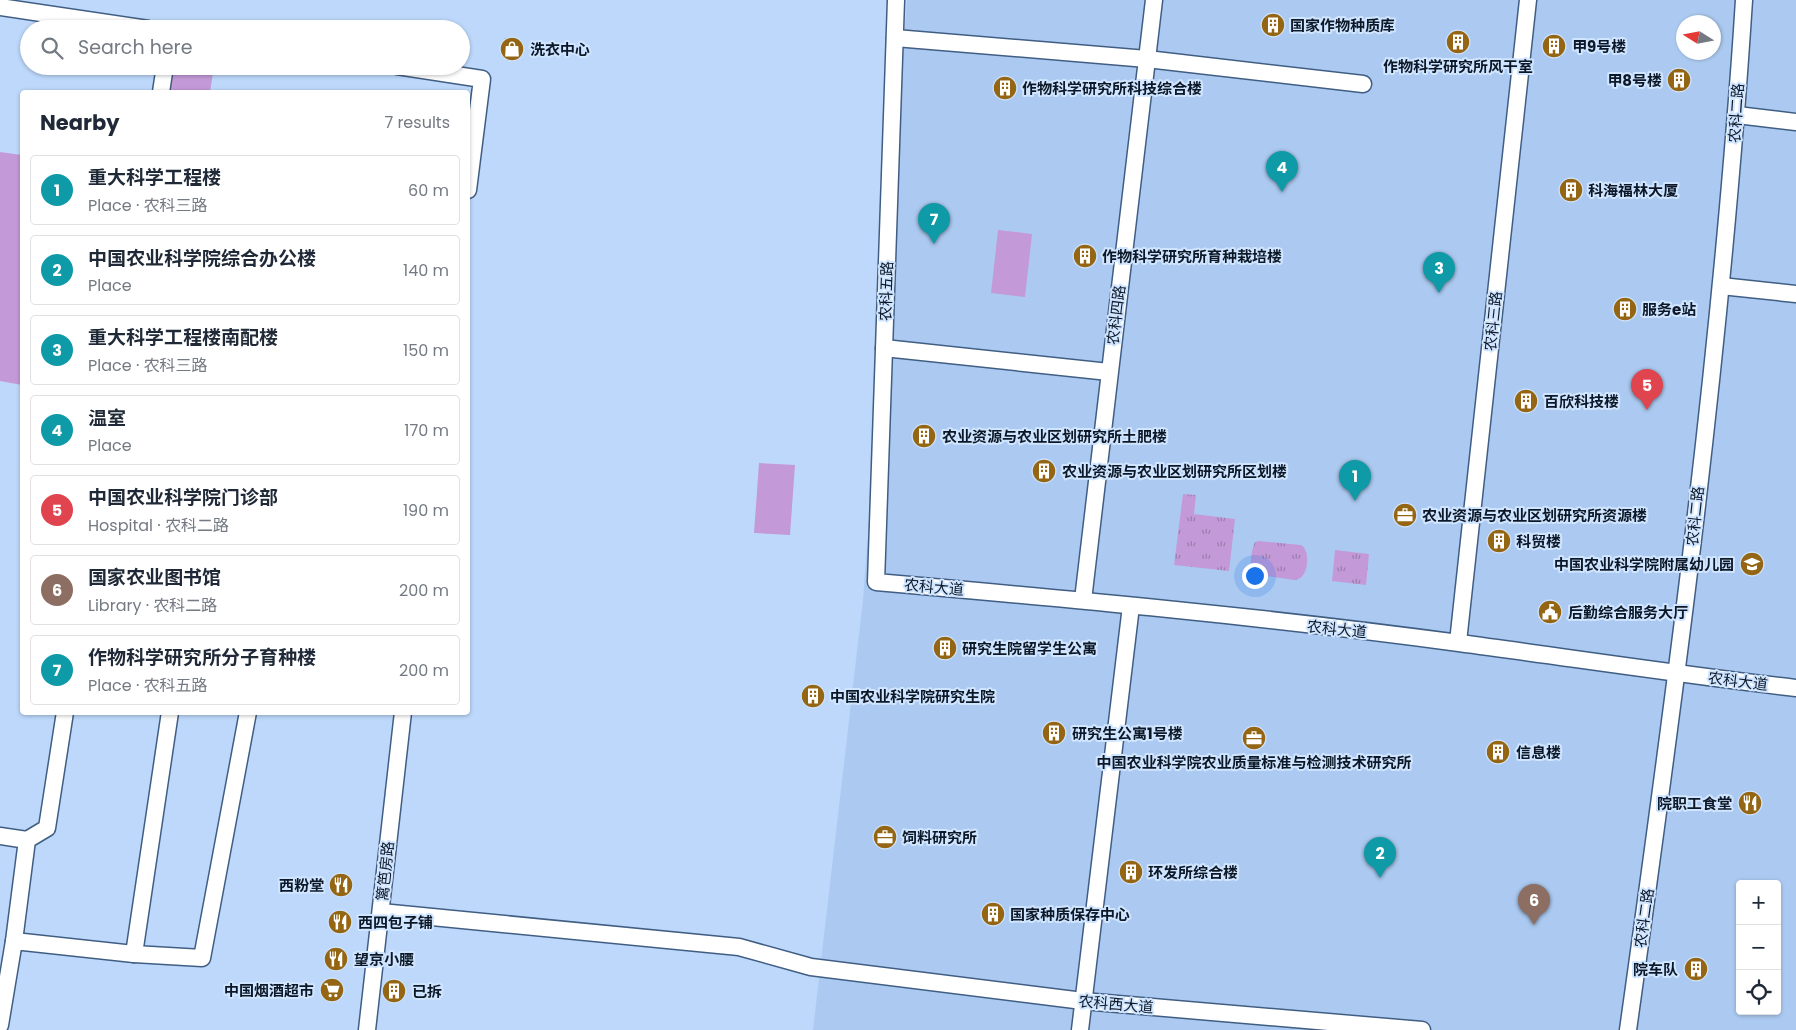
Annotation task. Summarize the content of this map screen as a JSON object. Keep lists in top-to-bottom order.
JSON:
{
  "streets": {
    "street": [
      "农科二路",
      "农科五路",
      "农科四路",
      "农科三路",
      "农科大道",
      "篱笆房路",
      "农科西大道"
    ]
  },
  "crossings": [
    ["农科二路", "农科大道"],
    ["农科五路", "农科大道"],
    ["农科四路", "农科大道"],
    ["农科三路", "农科大道"],
    ["篱笆房路", "农科西大道"]
  ],
  "places": {
    "building": [
      "国家作物种质库",
      "作物科学研究所风干室",
      "甲9号楼",
      "甲8号楼",
      "作物科学研究所科技综合楼",
      "科海福林大厦",
      "作物科学研究所育种栽培楼",
      "服务e站",
      "百欣科技楼",
      "农业资源与农业区划研究所土肥楼",
      "农业资源与农业区划研究所区划楼",
      "科贸楼",
      "研究生院留学生公寓",
      "中国农业科学院研究生院",
      "研究生公寓1号楼",
      "信息楼",
      "环发所综合楼",
      "国家种质保存中心",
      "院车队",
      "已拆"
    ],
    "shop": ["洗衣中心"],
    "office": ["农业资源与农业区划研究所资源楼", "中国农业科学院农业质量标准与检测技术研究所", "饲料研究所"],
    "school or university": ["中国农业科学院附属幼儿园"],
    "public building": ["后勤综合服务大厅"],
    "restaurant": [
      "院职工食堂",
      "西粉堂",
      "西四包子铺",
      "望京小腰"
    ],
    "supermarket": ["中国烟酒超市"]
  },
  "north": "left",
  "page": {
    "search": "Search here",
    "heading": ["Nearby", "7 results"],
    "pins": [
      "4",
      "7",
      "3",
      "5",
      "1",
      "2",
      "6"
    ],
    "list": [
      {
        "mark": "1",
        "name": "重大科学工程楼",
        "note": "Place · 农科三路",
        "value": "60 m"
      },
      {
        "mark": "2",
        "name": "中国农业科学院综合办公楼",
        "note": "Place",
        "value": "140 m"
      },
      {
        "mark": "3",
        "name": "重大科学工程楼南配楼",
        "note": "Place · 农科三路",
        "value": "150 m"
      },
      {
        "mark": "4",
        "name": "温室",
        "note": "Place",
        "value": "170 m"
      },
      {
        "mark": "5",
        "name": "中国农业科学院门诊部",
        "note": "Hospital · 农科二路",
        "value": "190 m"
      },
      {
        "mark": "6",
        "name": "国家农业图书馆",
        "note": "Library · 农科二路",
        "value": "200 m"
      },
      {
        "mark": "7",
        "name": "作物科学研究所分子育种楼",
        "note": "Place · 农科五路",
        "value": "200 m"
      }
    ],
    "map_buttons": ["+", "−"]
  }
}
